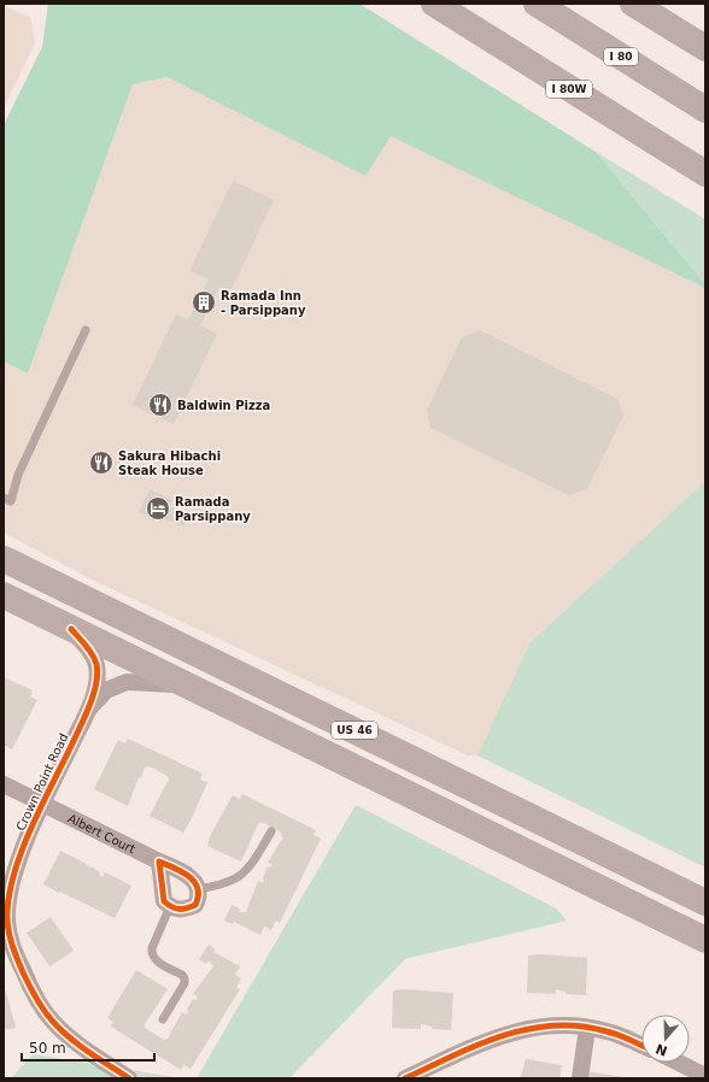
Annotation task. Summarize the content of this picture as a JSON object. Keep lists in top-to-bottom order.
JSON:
{
  "streets": {
    "highway": ["I 80", "I 80W", "US 46"],
    "street": ["Crown Point Road", "Albert Court"]
  },
  "crossings": [
    ["US 46", "Crown Point Road"],
    ["Crown Point Road", "Albert Court"]
  ],
  "places": {
    "building": ["Ramada Inn - Parsippany"],
    "restaurant": ["Baldwin Pizza", "Sakura Hibachi Steak House"],
    "hotel": ["Ramada Parsippany"]
  },
  "scale_bar": "50 m",
  "north": "bottom"
}
